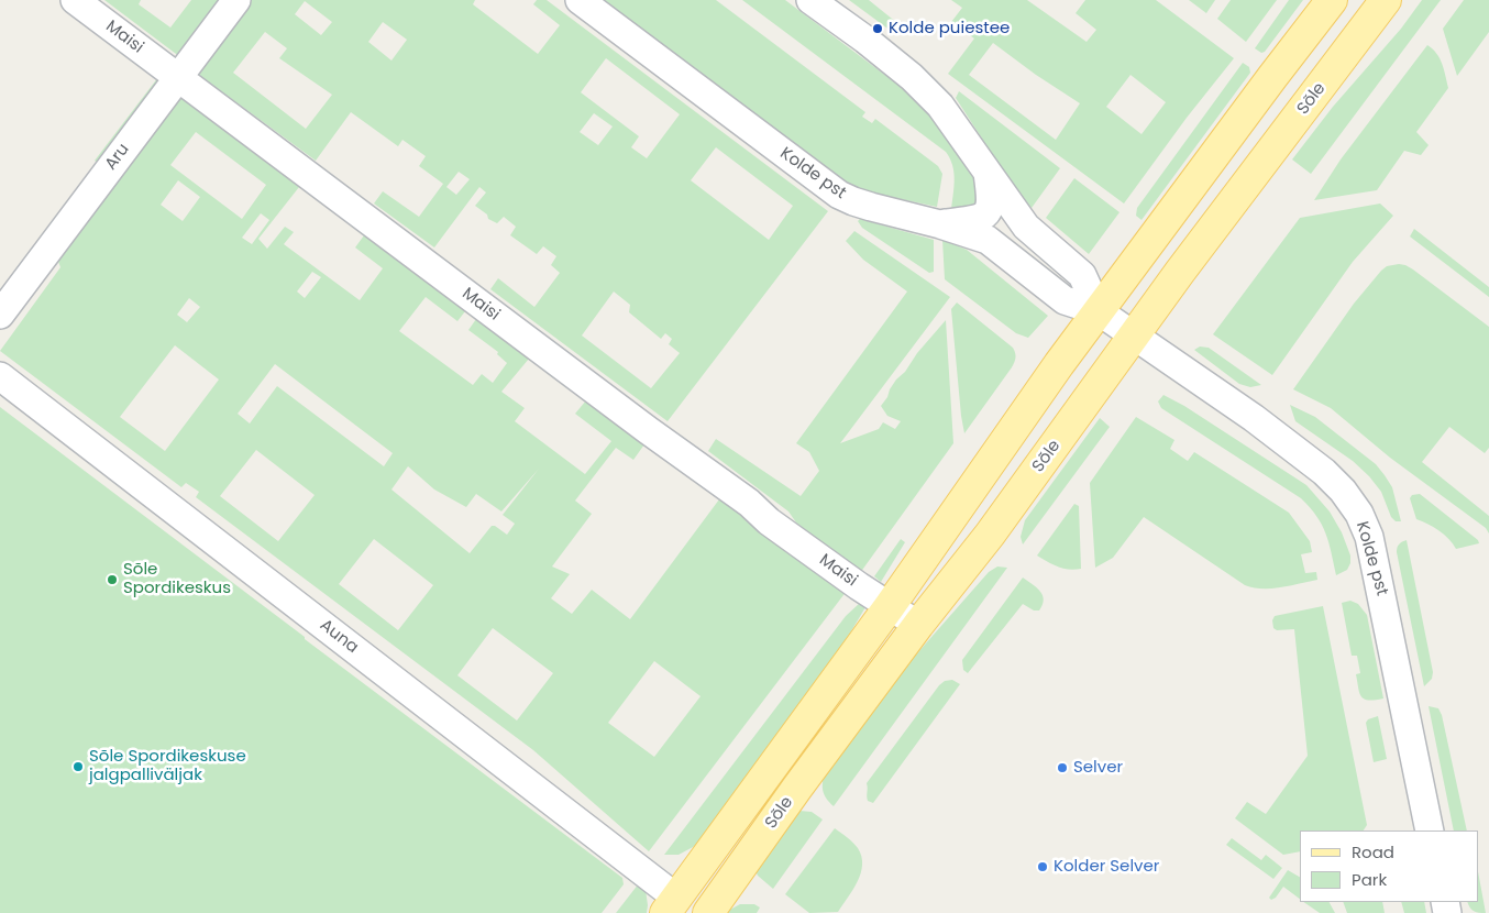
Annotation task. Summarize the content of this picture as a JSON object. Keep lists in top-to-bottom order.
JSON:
{
  "streets": {
    "main road": ["Sõle"],
    "street": [
      "Maisi",
      "Aru",
      "Kolde pst",
      "Auna"
    ]
  },
  "crossings": [
    ["Maisi", "Sõle"],
    ["Maisi", "Aru"],
    ["Sõle", "Kolde pst"],
    ["Sõle", "Auna"]
  ],
  "places": [
    "Kolde puiestee",
    "Sõle Spordikeskus",
    "Sõle Spordikeskuse jalgpalliväljak",
    "Selver",
    "Kolder Selver"
  ],
  "legend": ["Road", "Park"]
}
